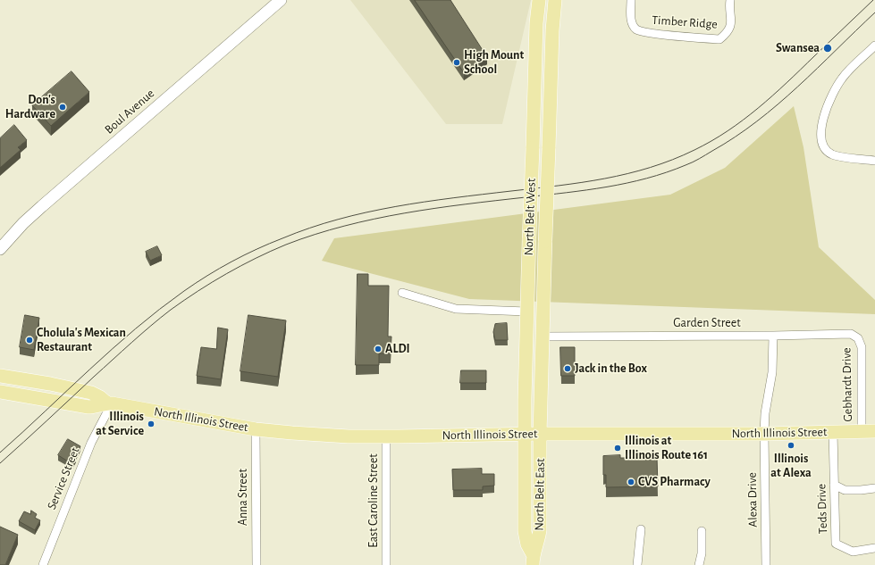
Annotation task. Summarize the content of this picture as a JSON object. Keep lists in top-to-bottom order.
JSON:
{
  "streets": {
    "main road": ["North Belt West", "North Illinois Street", "North Belt East"],
    "street": [
      "Timber Ridge",
      "Boul Avenue",
      "Garden Street",
      "Gebhardt Drive",
      "Service Street",
      "Anna Street",
      "Alexa Drive",
      "East Caroline Street",
      "Teds Drive"
    ]
  },
  "crossings": [
    ["North Belt West", "Garden Street"],
    ["North Belt West", "North Illinois Street"],
    ["North Belt West", "North Belt East"],
    ["Garden Street", "Gebhardt Drive"],
    ["Gebhardt Drive", "North Illinois Street"],
    ["North Illinois Street", "Service Street"],
    ["North Illinois Street", "North Belt East"],
    ["North Illinois Street", "Anna Street"],
    ["North Illinois Street", "Alexa Drive"],
    ["North Illinois Street", "East Caroline Street"],
    ["North Illinois Street", "Teds Drive"]
  ],
  "places": [
    "Swansea",
    "High Mount School",
    "Don's Hardware",
    "Cholula's Mexican Restaurant",
    "ALDI",
    "Jack in the Box",
    "Illinois at Service",
    "Illinois at Alexa",
    "Illinois at Illinois Route 161",
    "CVS Pharmacy"
  ]
}
